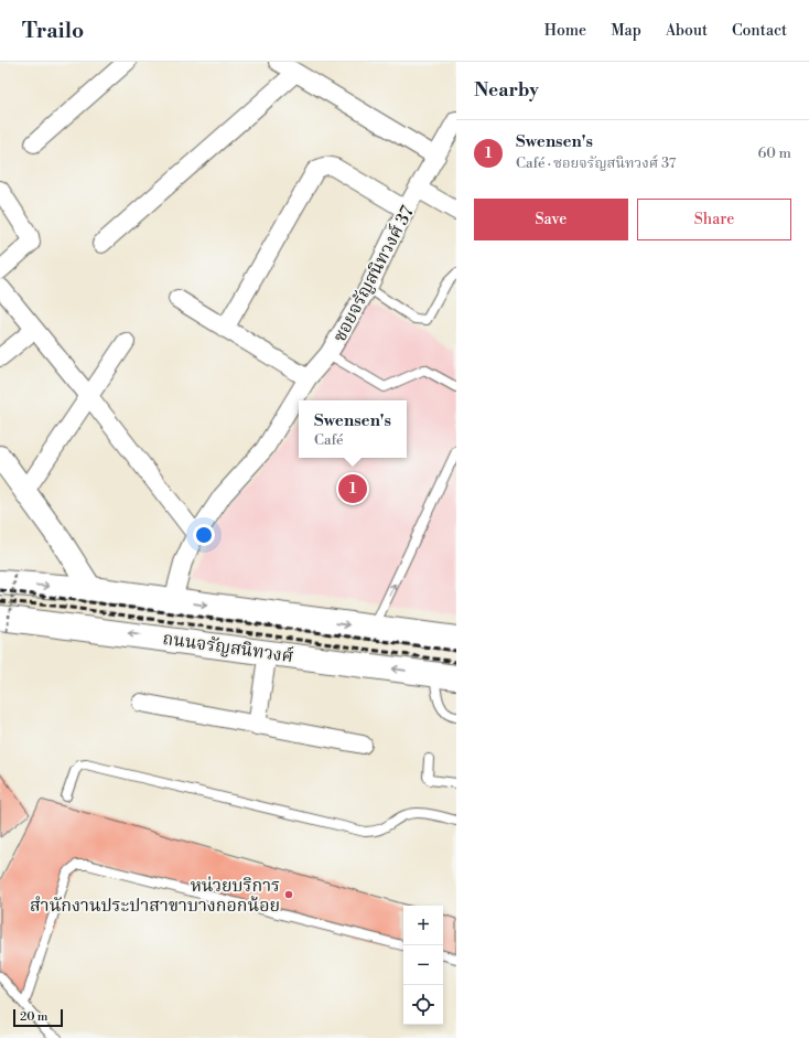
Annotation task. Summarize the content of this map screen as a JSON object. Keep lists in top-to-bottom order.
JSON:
{
  "streets": {
    "main road": ["ถนนจรัญสนิทวงศ์"],
    "street": ["ซอยจรัญสนิทวงศ์ 37"]
  },
  "places": ["หน่วยบริการ สำนักงานประปาสาขาบางกอกน้อย"],
  "scale_bar": "20 m",
  "page": {
    "header": "Trailo",
    "nav": [
      "Home",
      "Map",
      "About",
      "Contact"
    ],
    "heading": "Nearby",
    "list": [
      {
        "mark": "1",
        "name": "Swensen's",
        "note": "Café · ซอยจรัญสนิทวงศ์ 37",
        "value": "60 m"
      }
    ],
    "buttons": ["Save", "Share"],
    "popup": ["Swensen's", "Café"],
    "pins": "1",
    "map_buttons": ["+", "−"],
    "scale": "20 m"
  }
}
